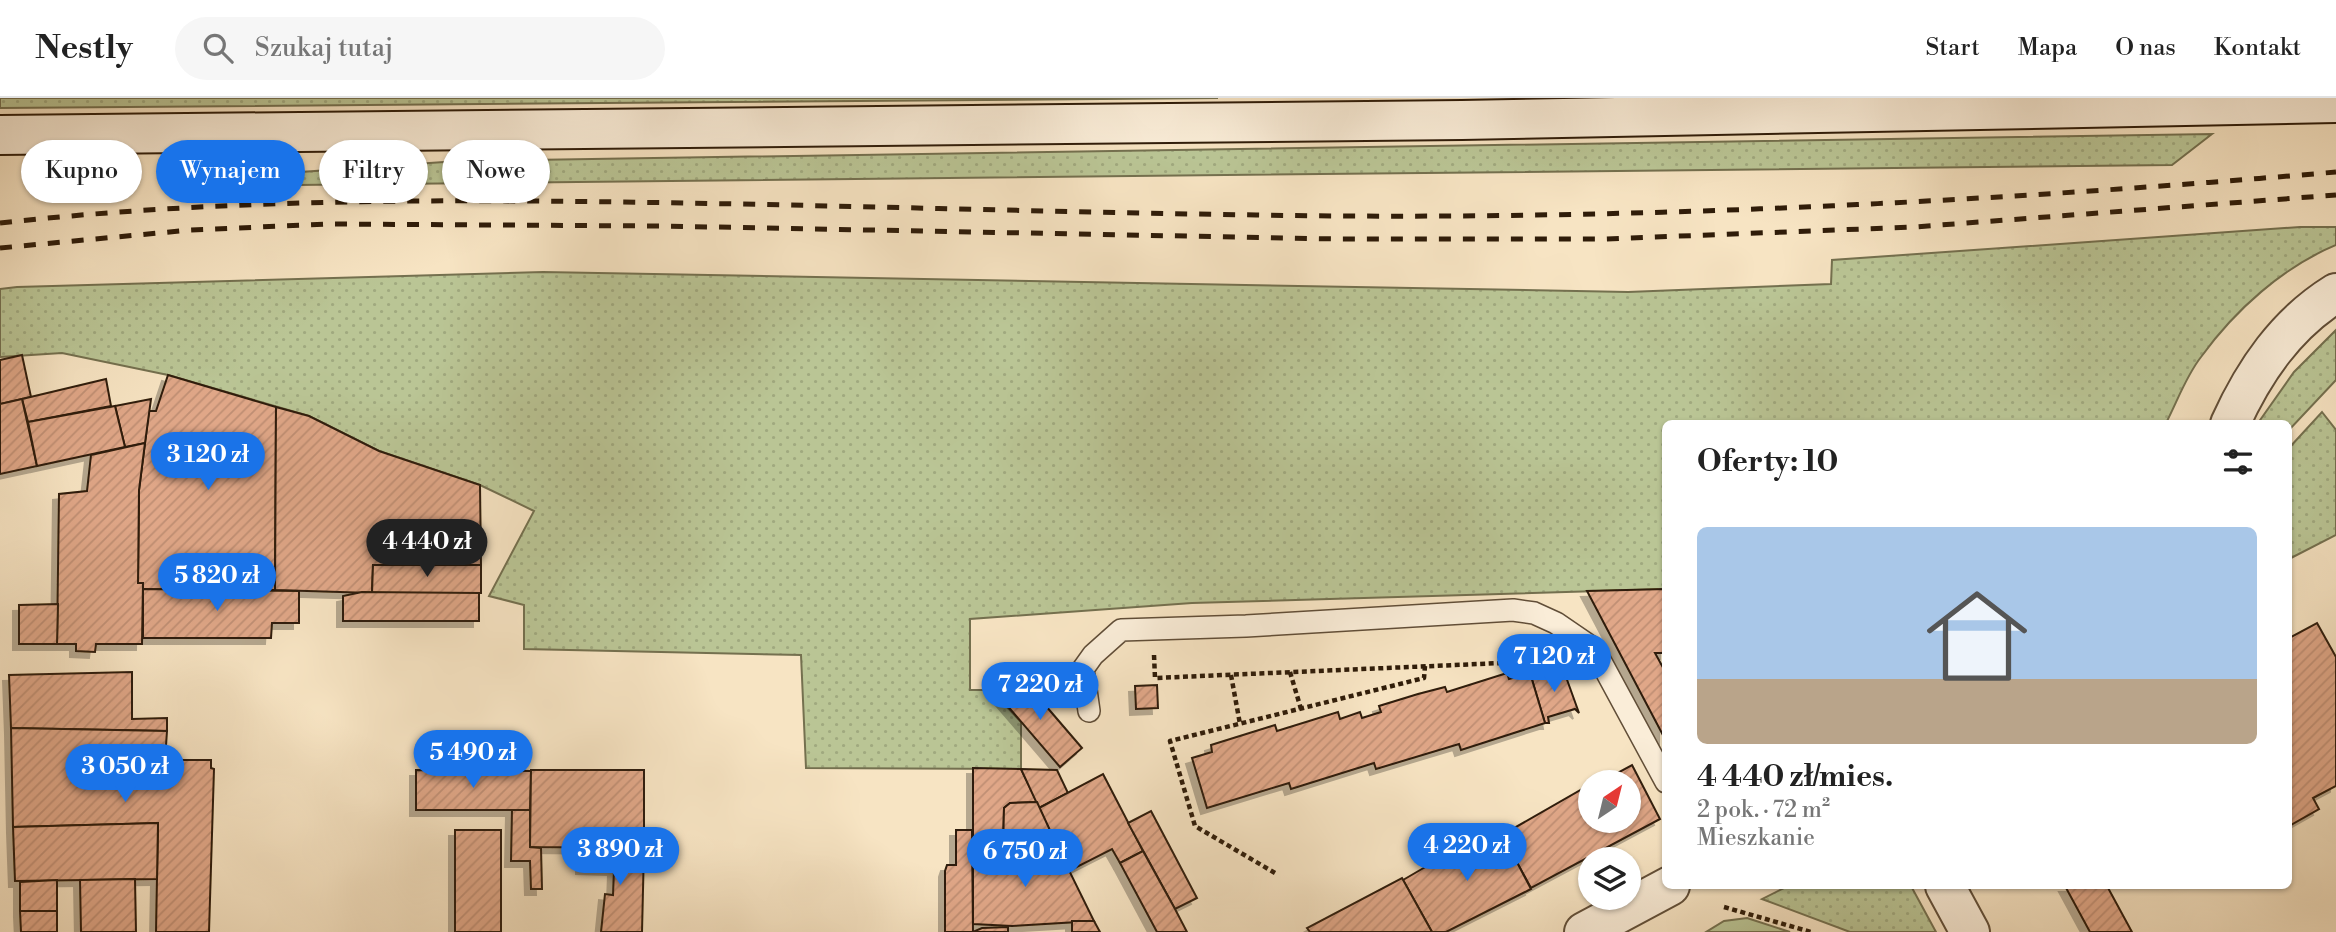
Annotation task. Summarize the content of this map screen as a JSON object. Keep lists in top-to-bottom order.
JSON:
{
  "north": "top right",
  "page": {
    "header": "Nestly",
    "search": "Szukaj tutaj",
    "nav": [
      "Start",
      "Mapa",
      "O nas",
      "Kontakt"
    ],
    "chip": [
      "Kupno",
      "Wynajem",
      "Filtry",
      "Nowe"
    ],
    "heading": "Oferty: 10",
    "price": [
      "3 120 zł",
      "4 440 zł",
      "5 820 zł",
      "7 120 zł",
      "7 220 zł",
      "5 490 zł",
      "3 050 zł",
      "4 220 zł",
      "3 890 zł",
      "6 750 zł"
    ],
    "list": [
      {
        "name": "4 440 zł/mies.",
        "note": "2 pok. · 72 m² · Mieszkanie"
      }
    ]
  }
}
